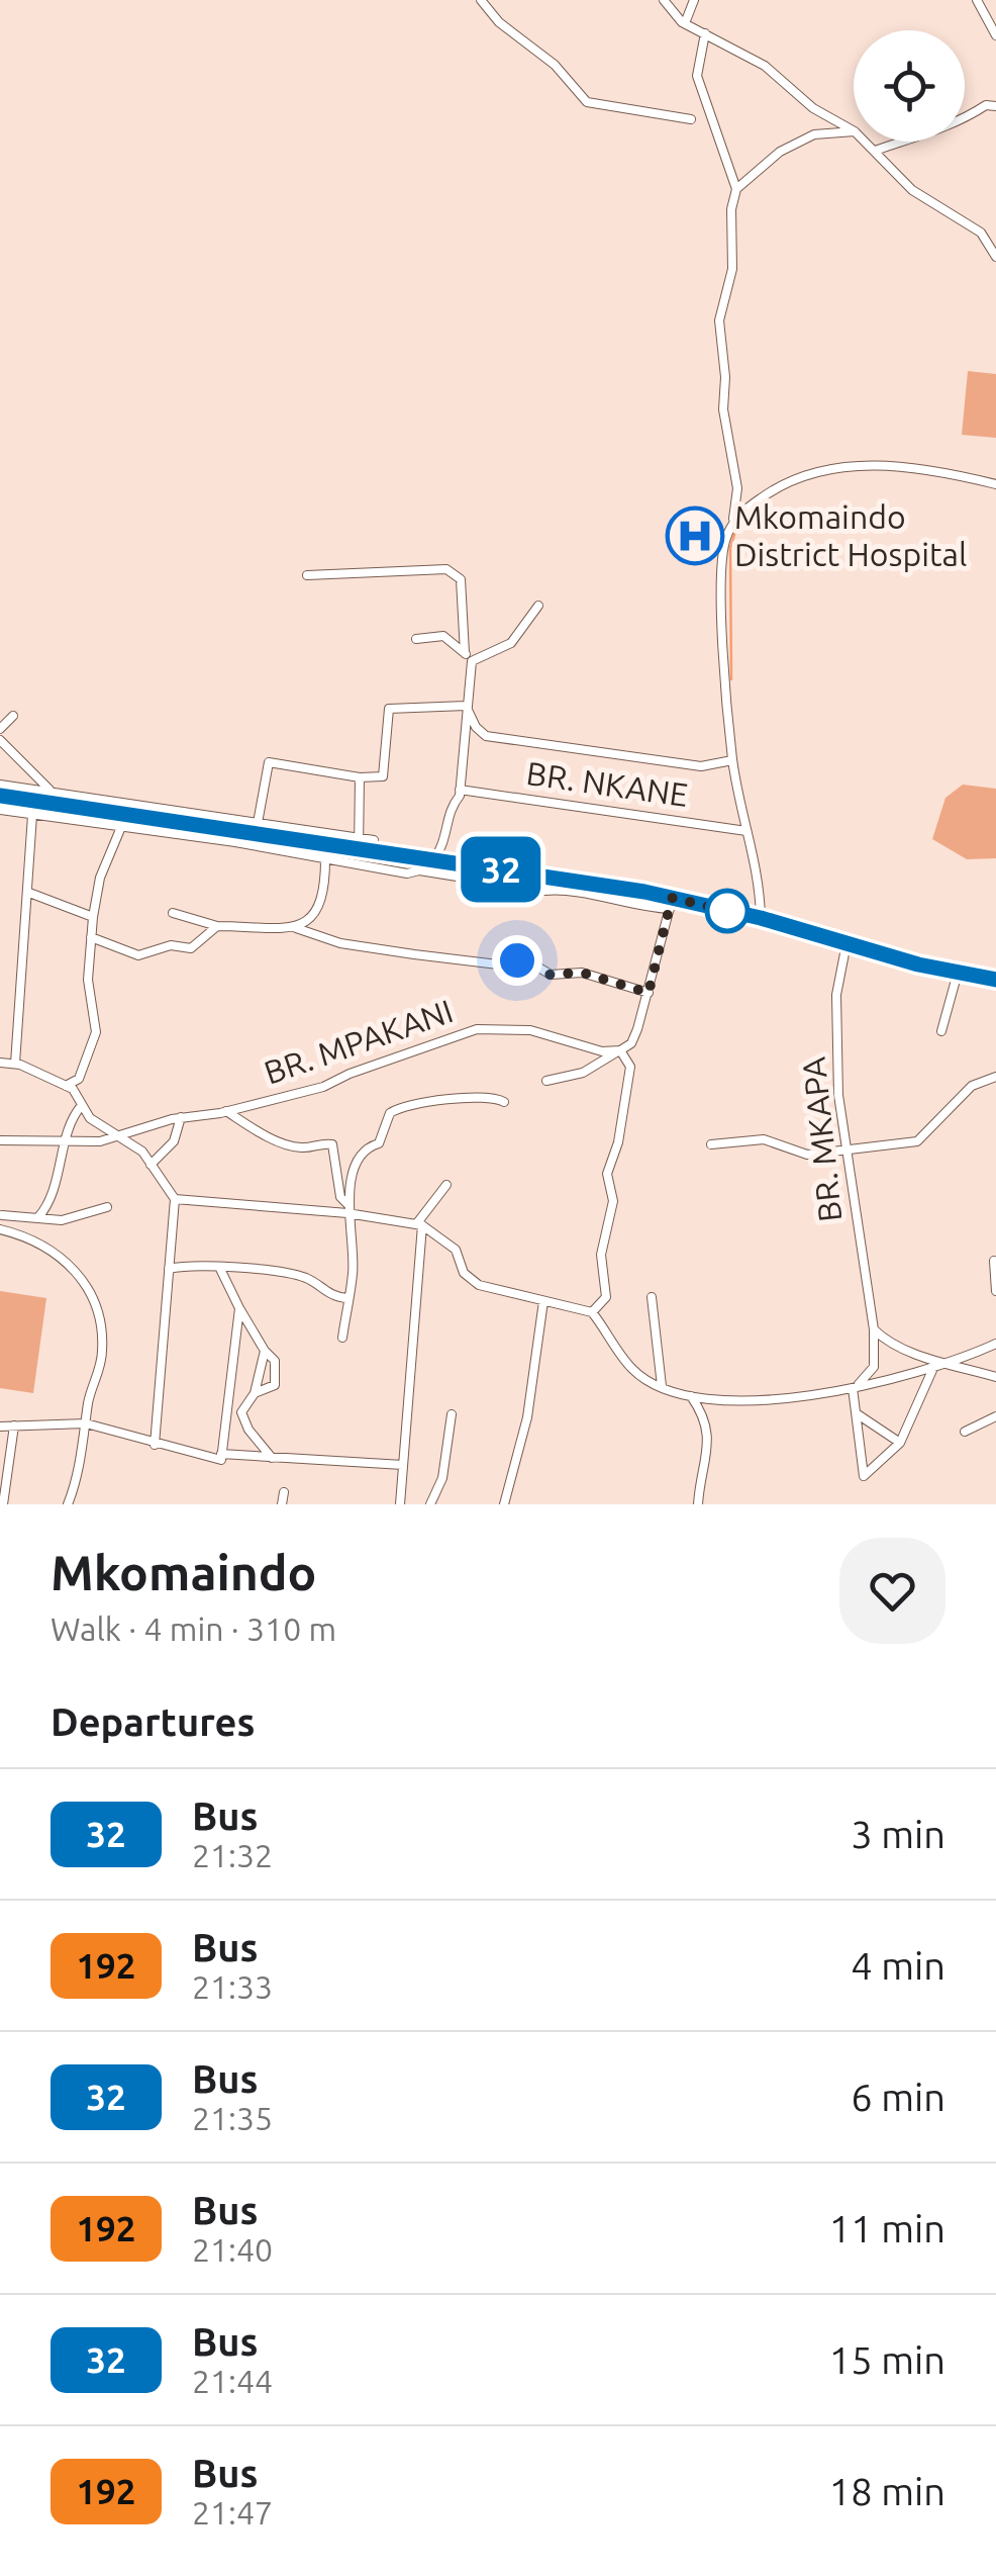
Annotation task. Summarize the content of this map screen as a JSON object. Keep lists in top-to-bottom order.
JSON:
{
  "streets": {
    "street": ["BR. NKANE", "BR. MPAKANI", "BR. MKAPA"]
  },
  "places": {
    "hospital": ["Mkomaindo District Hospital"]
  },
  "lines": ["bus line 32"],
  "page": {
    "on_map": "32",
    "heading": [
      ["Mkomaindo", "Walk · 4 min · 310 m"],
      "Departures"
    ],
    "list": [
      {
        "mark": "32",
        "name": "Bus",
        "note": "21:32",
        "value": "3 min"
      },
      {
        "mark": "192",
        "name": "Bus",
        "note": "21:33",
        "value": "4 min"
      },
      {
        "mark": "32",
        "name": "Bus",
        "note": "21:35",
        "value": "6 min"
      },
      {
        "mark": "192",
        "name": "Bus",
        "note": "21:40",
        "value": "11 min"
      },
      {
        "mark": "32",
        "name": "Bus",
        "note": "21:44",
        "value": "15 min"
      },
      {
        "mark": "192",
        "name": "Bus",
        "note": "21:47",
        "value": "18 min"
      }
    ]
  }
}
